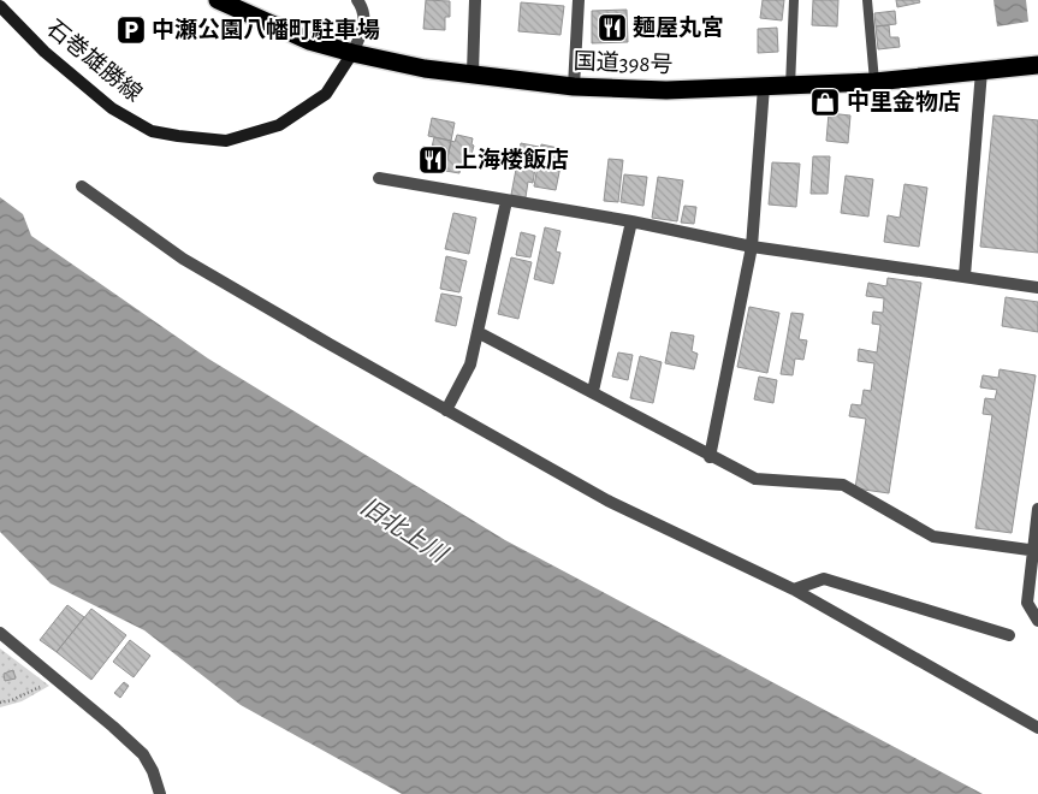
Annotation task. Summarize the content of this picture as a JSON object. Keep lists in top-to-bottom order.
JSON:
{
  "streets": {
    "highway": ["国道398号"],
    "main road": ["石巻雄勝線"]
  },
  "crossings": [
    ["石巻雄勝線", "国道398号"]
  ],
  "water": ["旧北上川"],
  "places": {
    "restaurant": ["麺屋丸宮", "上海楼飯店"],
    "parking": ["中瀬公園八幡町駐車場"],
    "shop": ["中里金物店"]
  }
}
